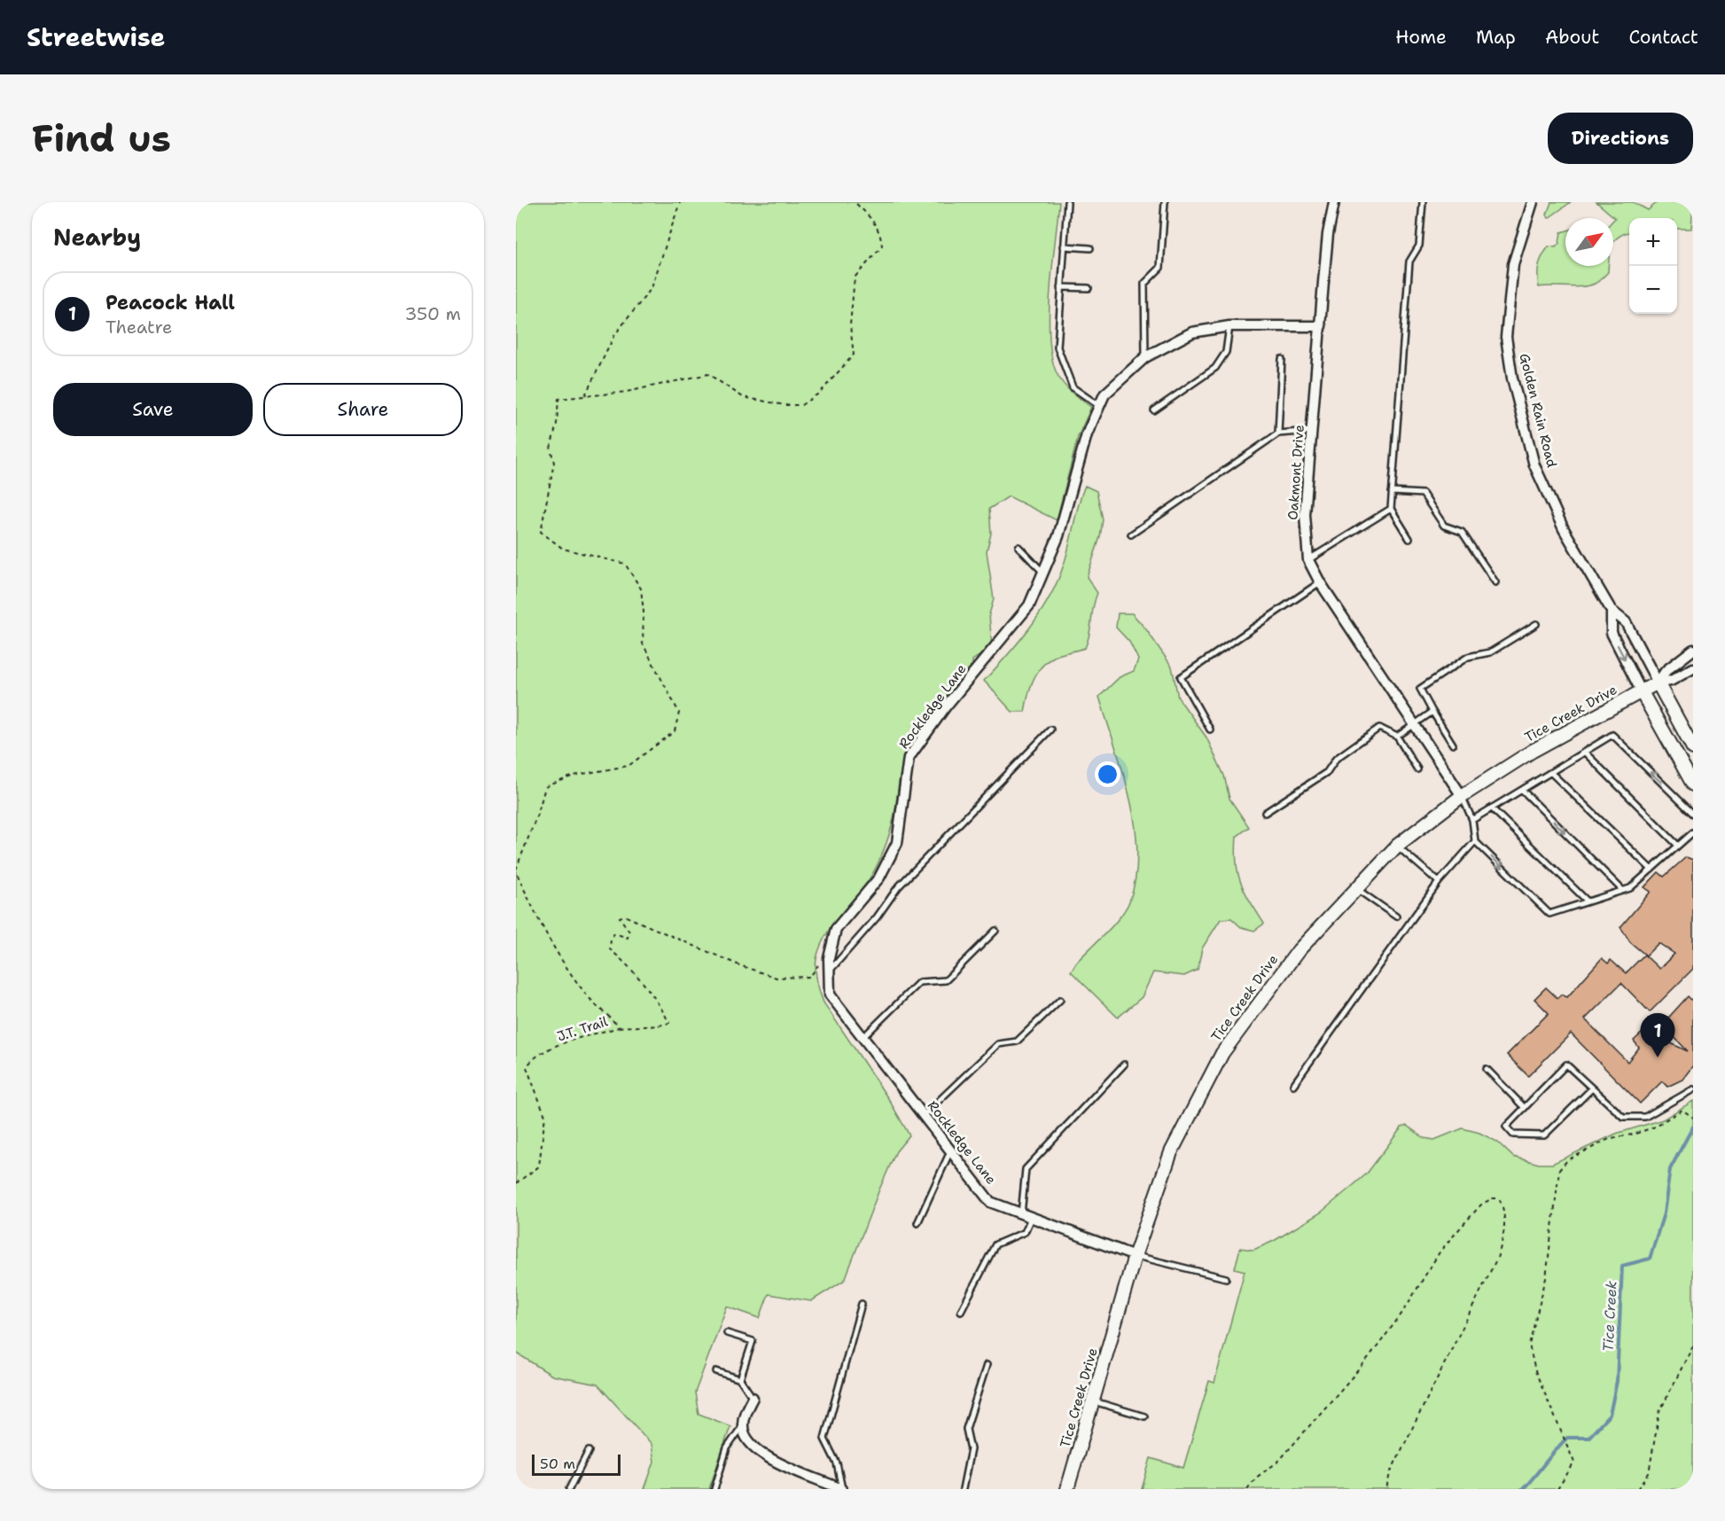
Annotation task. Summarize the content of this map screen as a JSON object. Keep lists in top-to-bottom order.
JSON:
{
  "streets": {
    "street": [
      "Golden Rain Road",
      "Oakmont Drive",
      "Rockledge Lane",
      "Tice Creek Drive"
    ],
    "path": ["J.T. Trail"]
  },
  "crossings": [
    ["Golden Rain Road", "Tice Creek Drive"],
    ["Oakmont Drive", "Rockledge Lane"],
    ["Oakmont Drive", "Tice Creek Drive"],
    ["Rockledge Lane", "Tice Creek Drive"]
  ],
  "water": ["Tice Creek"],
  "scale_bar": "50 m",
  "north": "top right",
  "page": {
    "header": "Streetwise",
    "nav": [
      "Home",
      "Map",
      "About",
      "Contact"
    ],
    "buttons": [
      "Directions",
      ["Save", "Share"]
    ],
    "title": "Find us",
    "heading": "Nearby",
    "map_buttons": ["+", "−"],
    "list": [
      {
        "mark": "1",
        "name": "Peacock Hall",
        "note": "Theatre",
        "value": "350 m"
      }
    ],
    "pins": "1",
    "scale": "50 m"
  }
}
